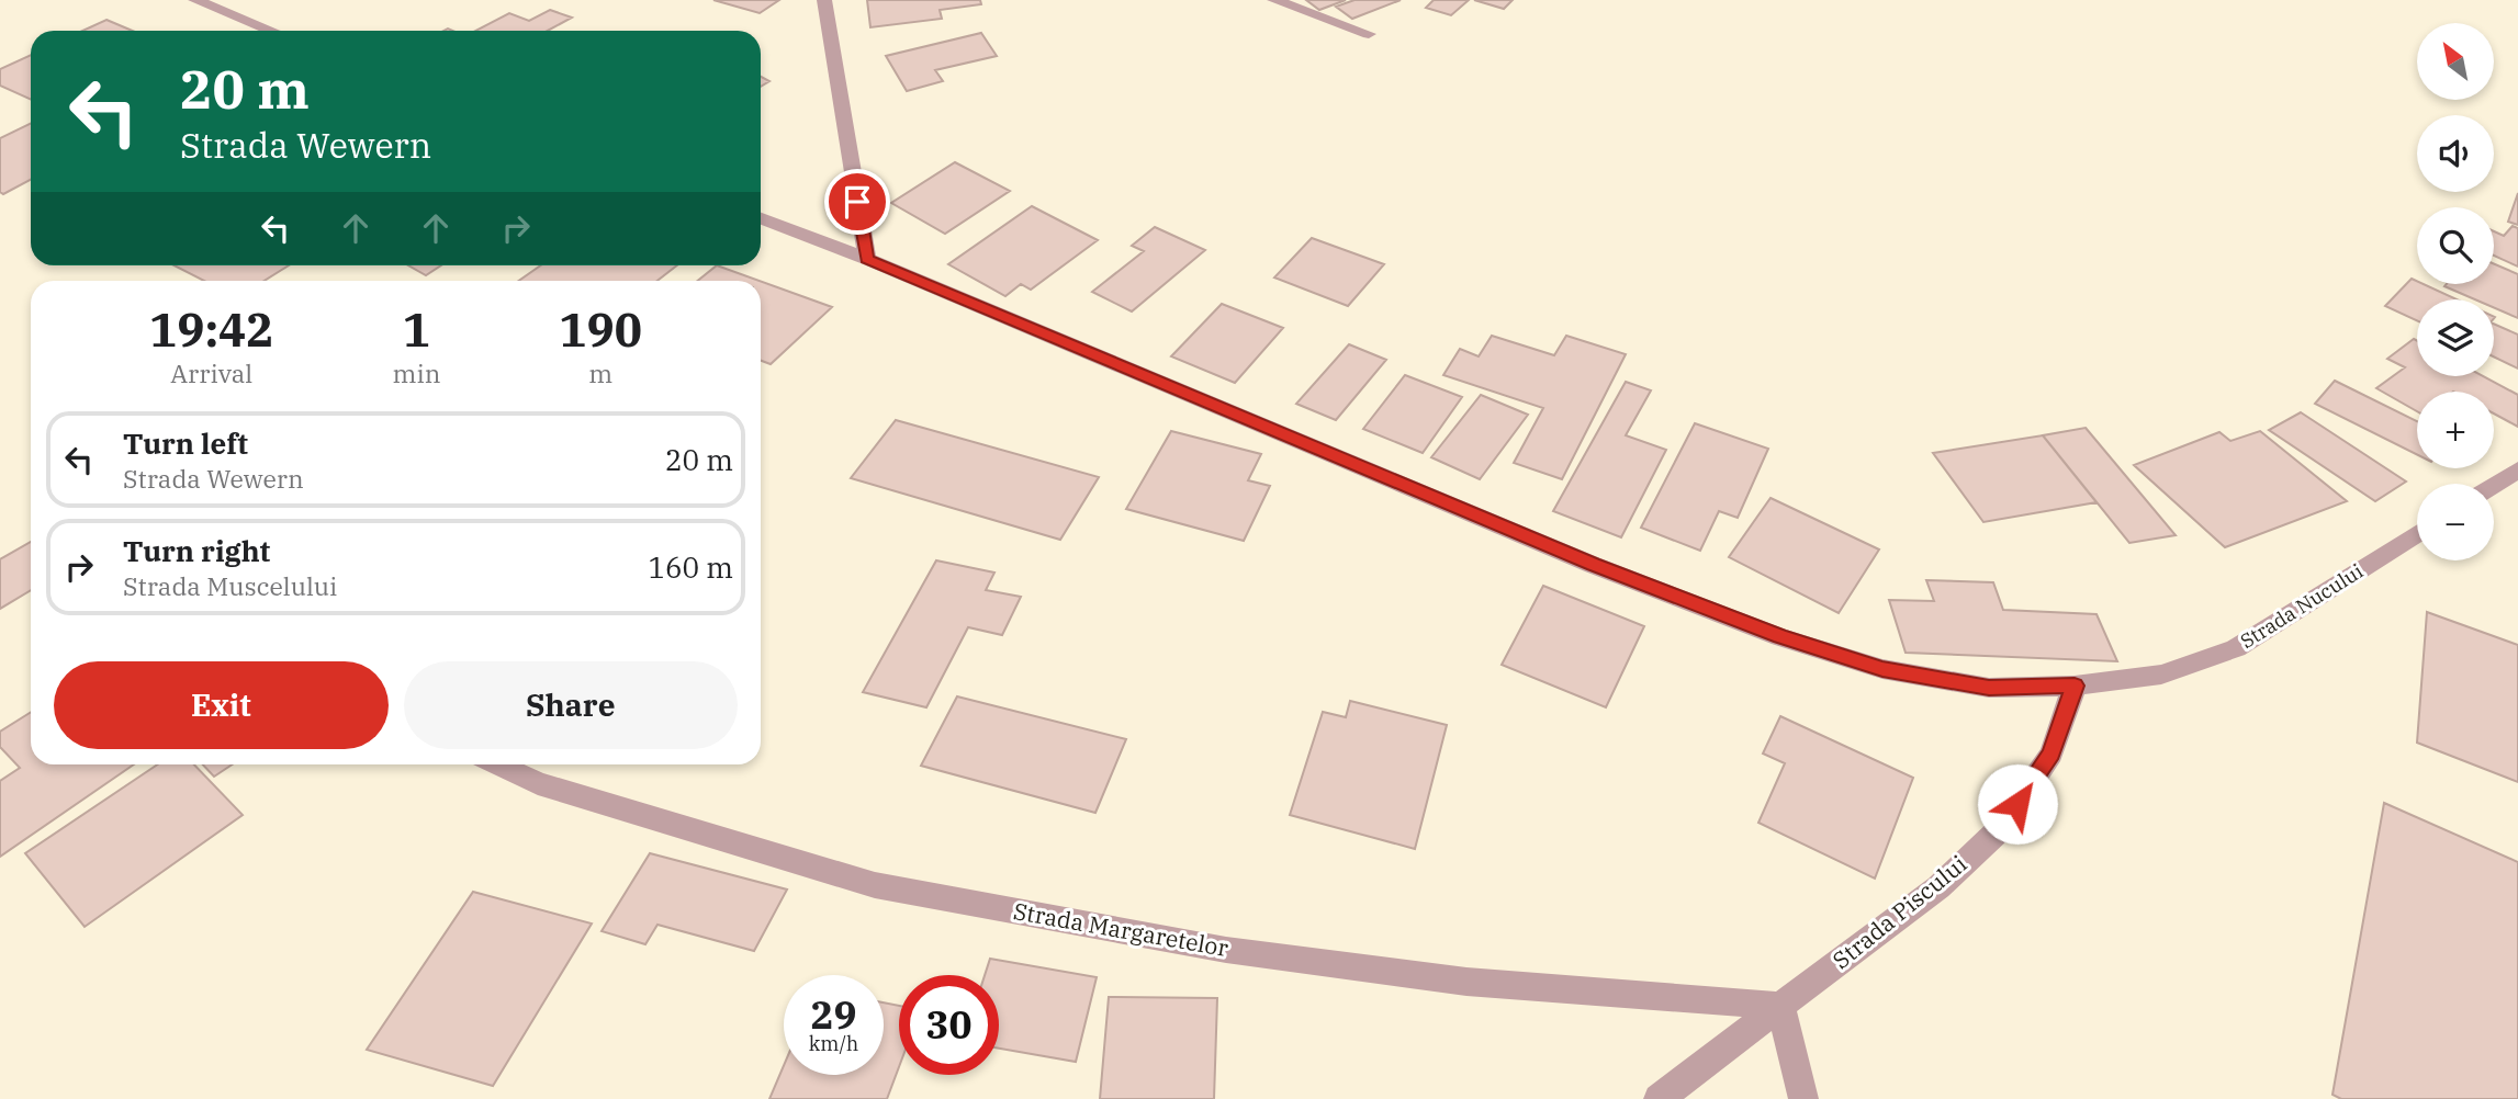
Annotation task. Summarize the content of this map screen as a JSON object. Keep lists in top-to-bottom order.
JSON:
{
  "streets": {
    "street": ["Strada Nucului", "Strada Piscului", "Strada Margaretelor"]
  },
  "crossings": [
    ["Strada Nucului", "Strada Piscului"],
    ["Strada Piscului", "Strada Margaretelor"]
  ],
  "north": "top left",
  "page": {
    "map_buttons": ["+", "−"],
    "turn": ["20 m", "Strada Wewern"],
    "eta": [
      "19:42",
      "Arrival",
      "1",
      "min",
      "190",
      "m"
    ],
    "list": [
      {
        "name": "Turn left",
        "note": "Strada Wewern",
        "value": "20 m"
      },
      {
        "name": "Turn right",
        "note": "Strada Muscelului",
        "value": "160 m"
      }
    ],
    "buttons": ["Exit", "Share"],
    "speed": "29 km/h",
    "limit": "30"
  }
}
